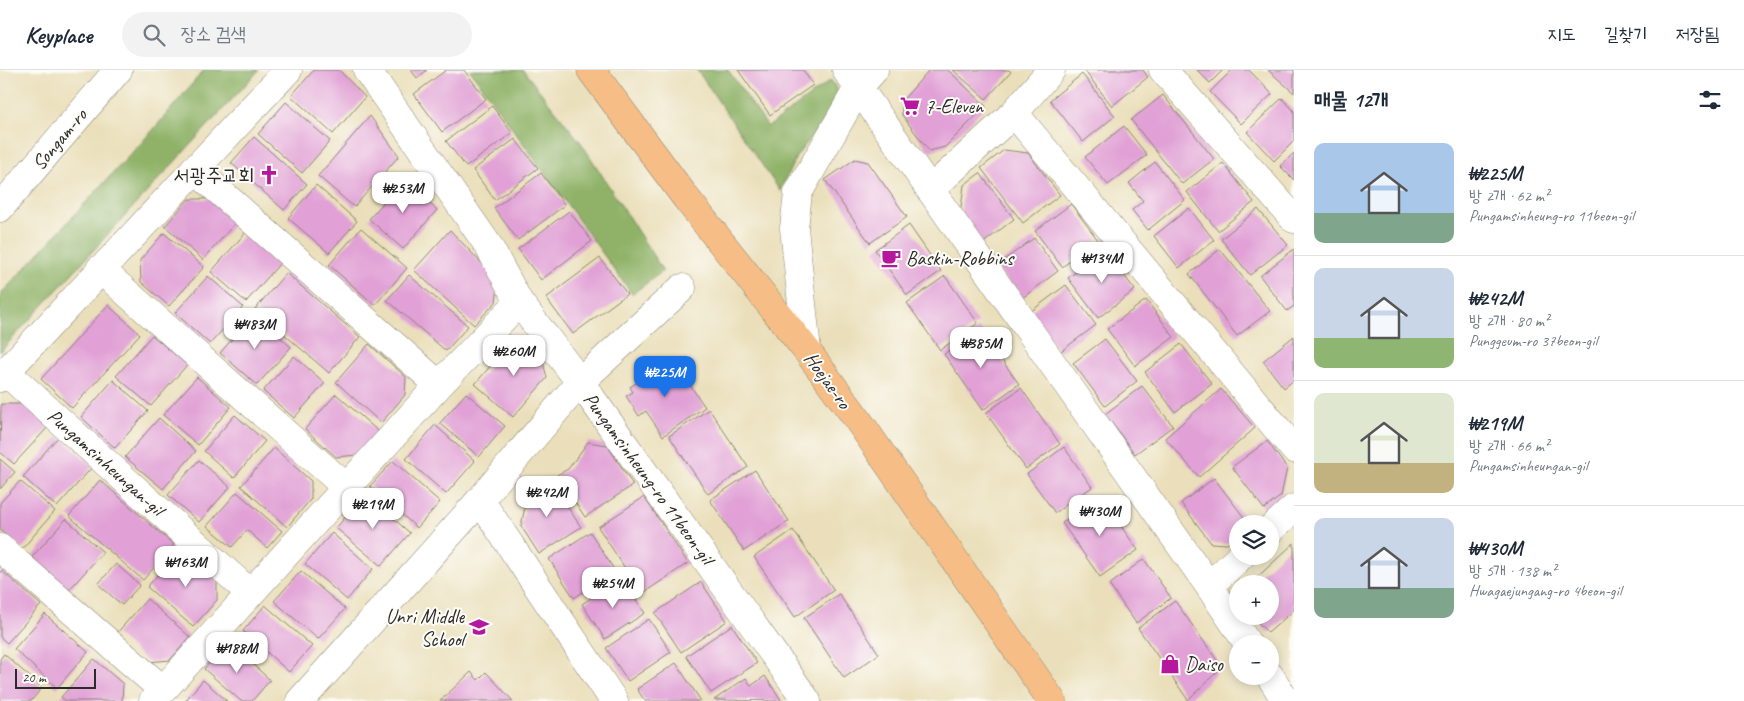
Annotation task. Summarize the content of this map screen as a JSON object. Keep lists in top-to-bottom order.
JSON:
{
  "streets": {
    "main road": ["Hoejae-ro"],
    "street": ["Songam-ro", "Pungamsinheungan-gil", "Pungamsinheung-ro 11beon-gil"]
  },
  "places": {
    "supermarket": ["7-Eleven"],
    "church": ["서광주교회"],
    "cafe": ["Baskin-Robbins"],
    "school or university": ["Unri Middle School"],
    "shop": ["Daiso"]
  },
  "scale_bar": "20 m",
  "page": {
    "header": "Keyplace",
    "search": "장소 검색",
    "nav": ["지도", "길찾기", "저장됨"],
    "heading": "매물 12개",
    "list": [
      {
        "name": "₩225M",
        "note": "방 2개 · 62 m² · Pungamsinheung-ro 11beon-gil"
      },
      {
        "name": "₩242M",
        "note": "방 2개 · 80 m² · Punggeum-ro 37beon-gil"
      },
      {
        "name": "₩219M",
        "note": "방 2개 · 66 m² · Pungamsinheungan-gil"
      },
      {
        "name": "₩430M",
        "note": "방 5개 · 138 m² · Hwagaejungang-ro 4beon-gil"
      }
    ],
    "price": [
      "₩253M",
      "₩134M",
      "₩483M",
      "₩385M",
      "₩260M",
      "₩225M",
      "₩242M",
      "₩219M",
      "₩430M",
      "₩163M",
      "₩254M",
      "₩188M"
    ],
    "map_buttons": ["+", "−"],
    "scale": "20 m"
  }
}
